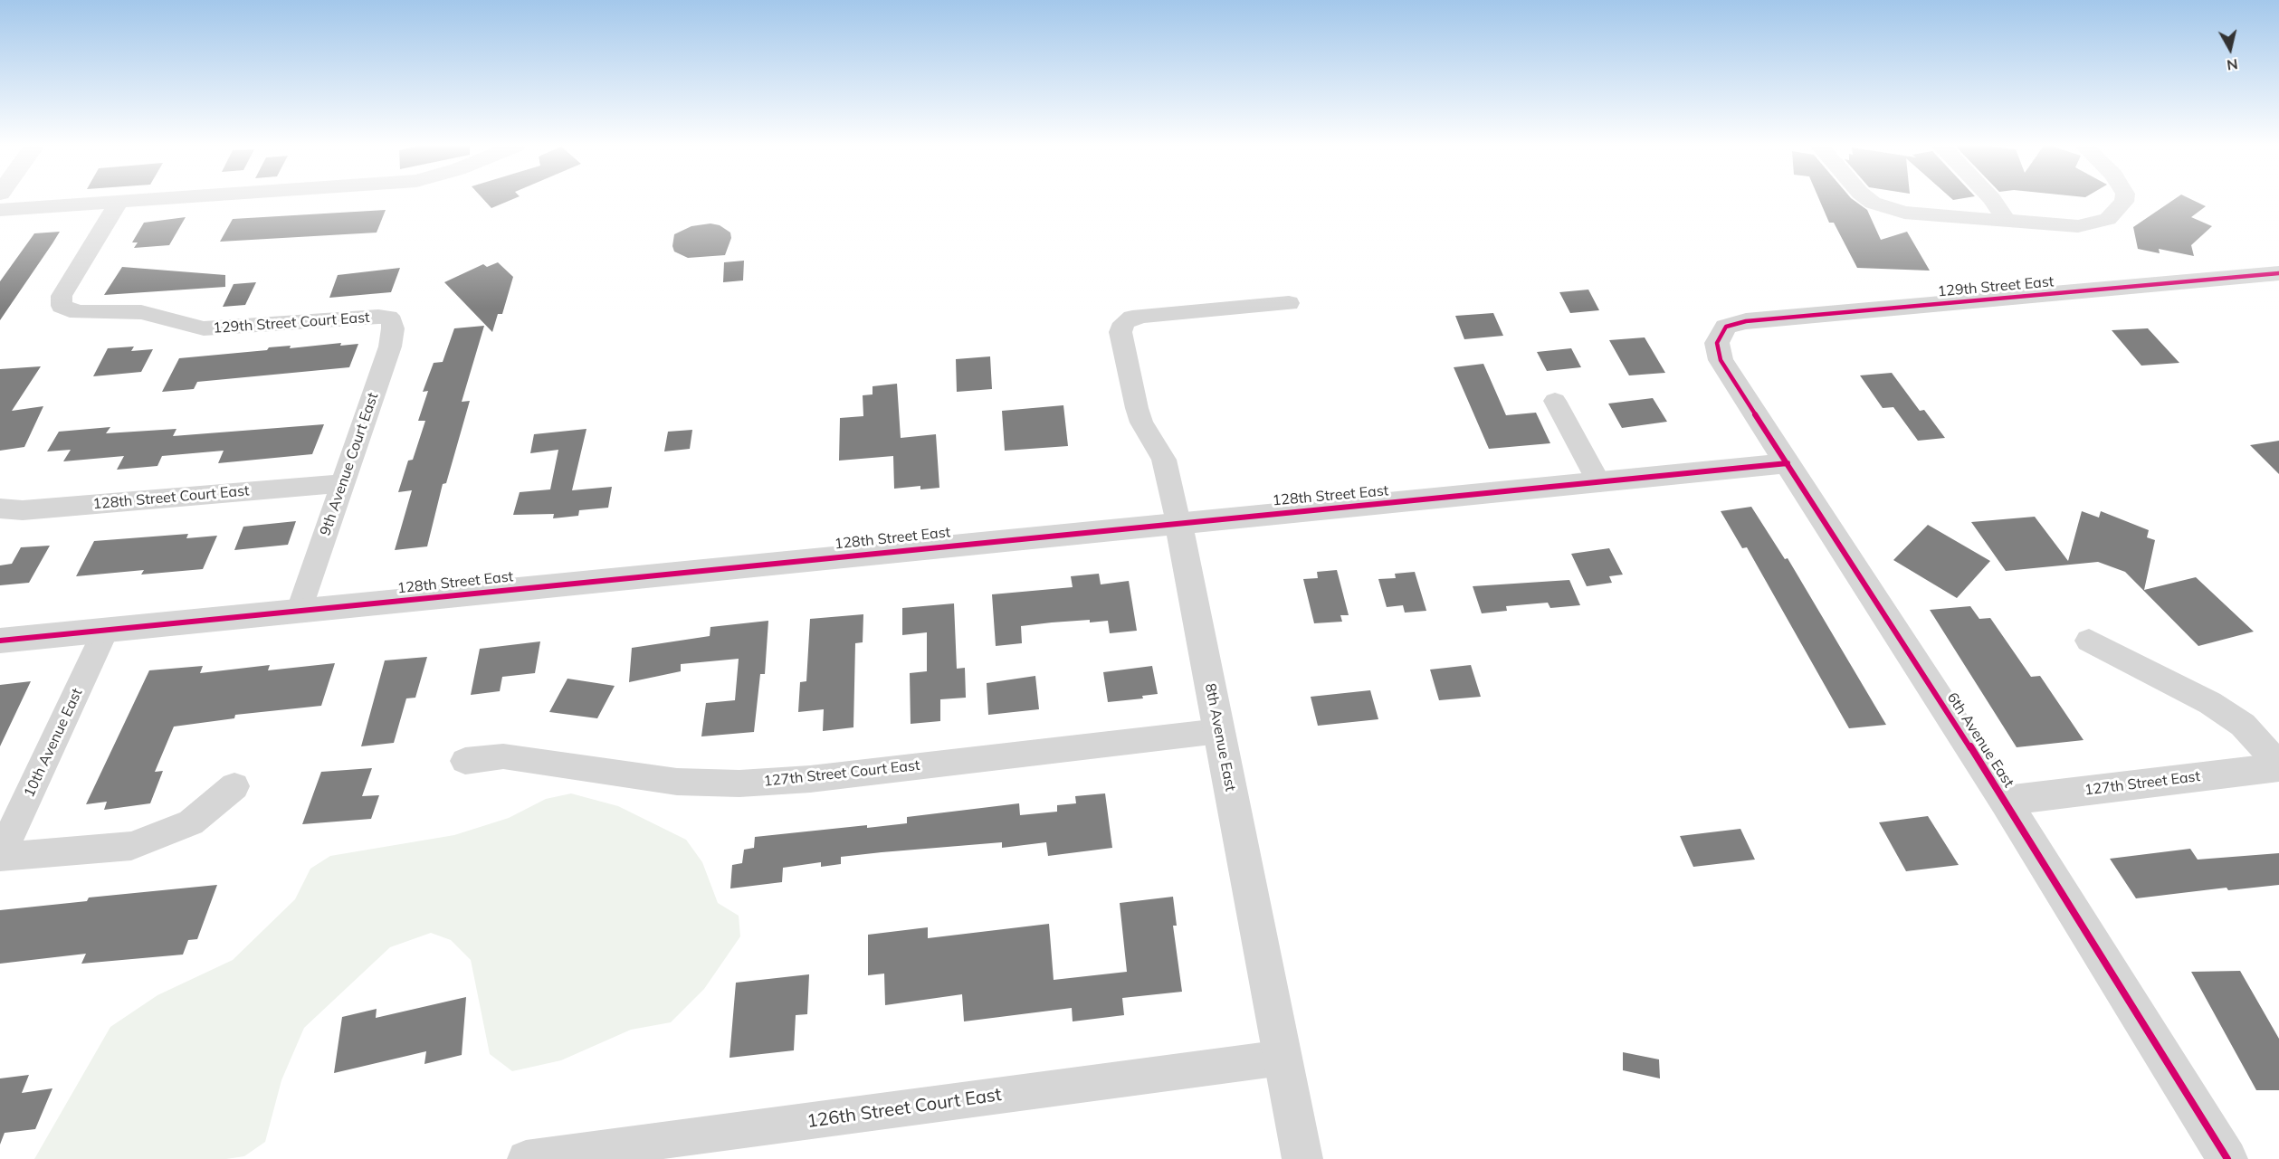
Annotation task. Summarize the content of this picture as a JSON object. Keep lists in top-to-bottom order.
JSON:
{
  "streets": {
    "street": [
      "129th Street East",
      "129th Street Court East",
      "9th Avenue Court East",
      "128th Street East",
      "128th Street Court East",
      "8th Avenue East",
      "6th Avenue East",
      "10th Avenue East",
      "127th Street Court East",
      "127th Street East",
      "126th Street Court East"
    ]
  },
  "crossings": [
    ["129th Street East", "6th Avenue East"],
    ["129th Street Court East", "9th Avenue Court East"],
    ["9th Avenue Court East", "128th Street East"],
    ["9th Avenue Court East", "128th Street Court East"],
    ["128th Street East", "8th Avenue East"],
    ["128th Street East", "6th Avenue East"],
    ["128th Street East", "10th Avenue East"],
    ["8th Avenue East", "127th Street Court East"],
    ["8th Avenue East", "126th Street Court East"],
    ["6th Avenue East", "127th Street East"]
  ],
  "north": "bottom"
}
